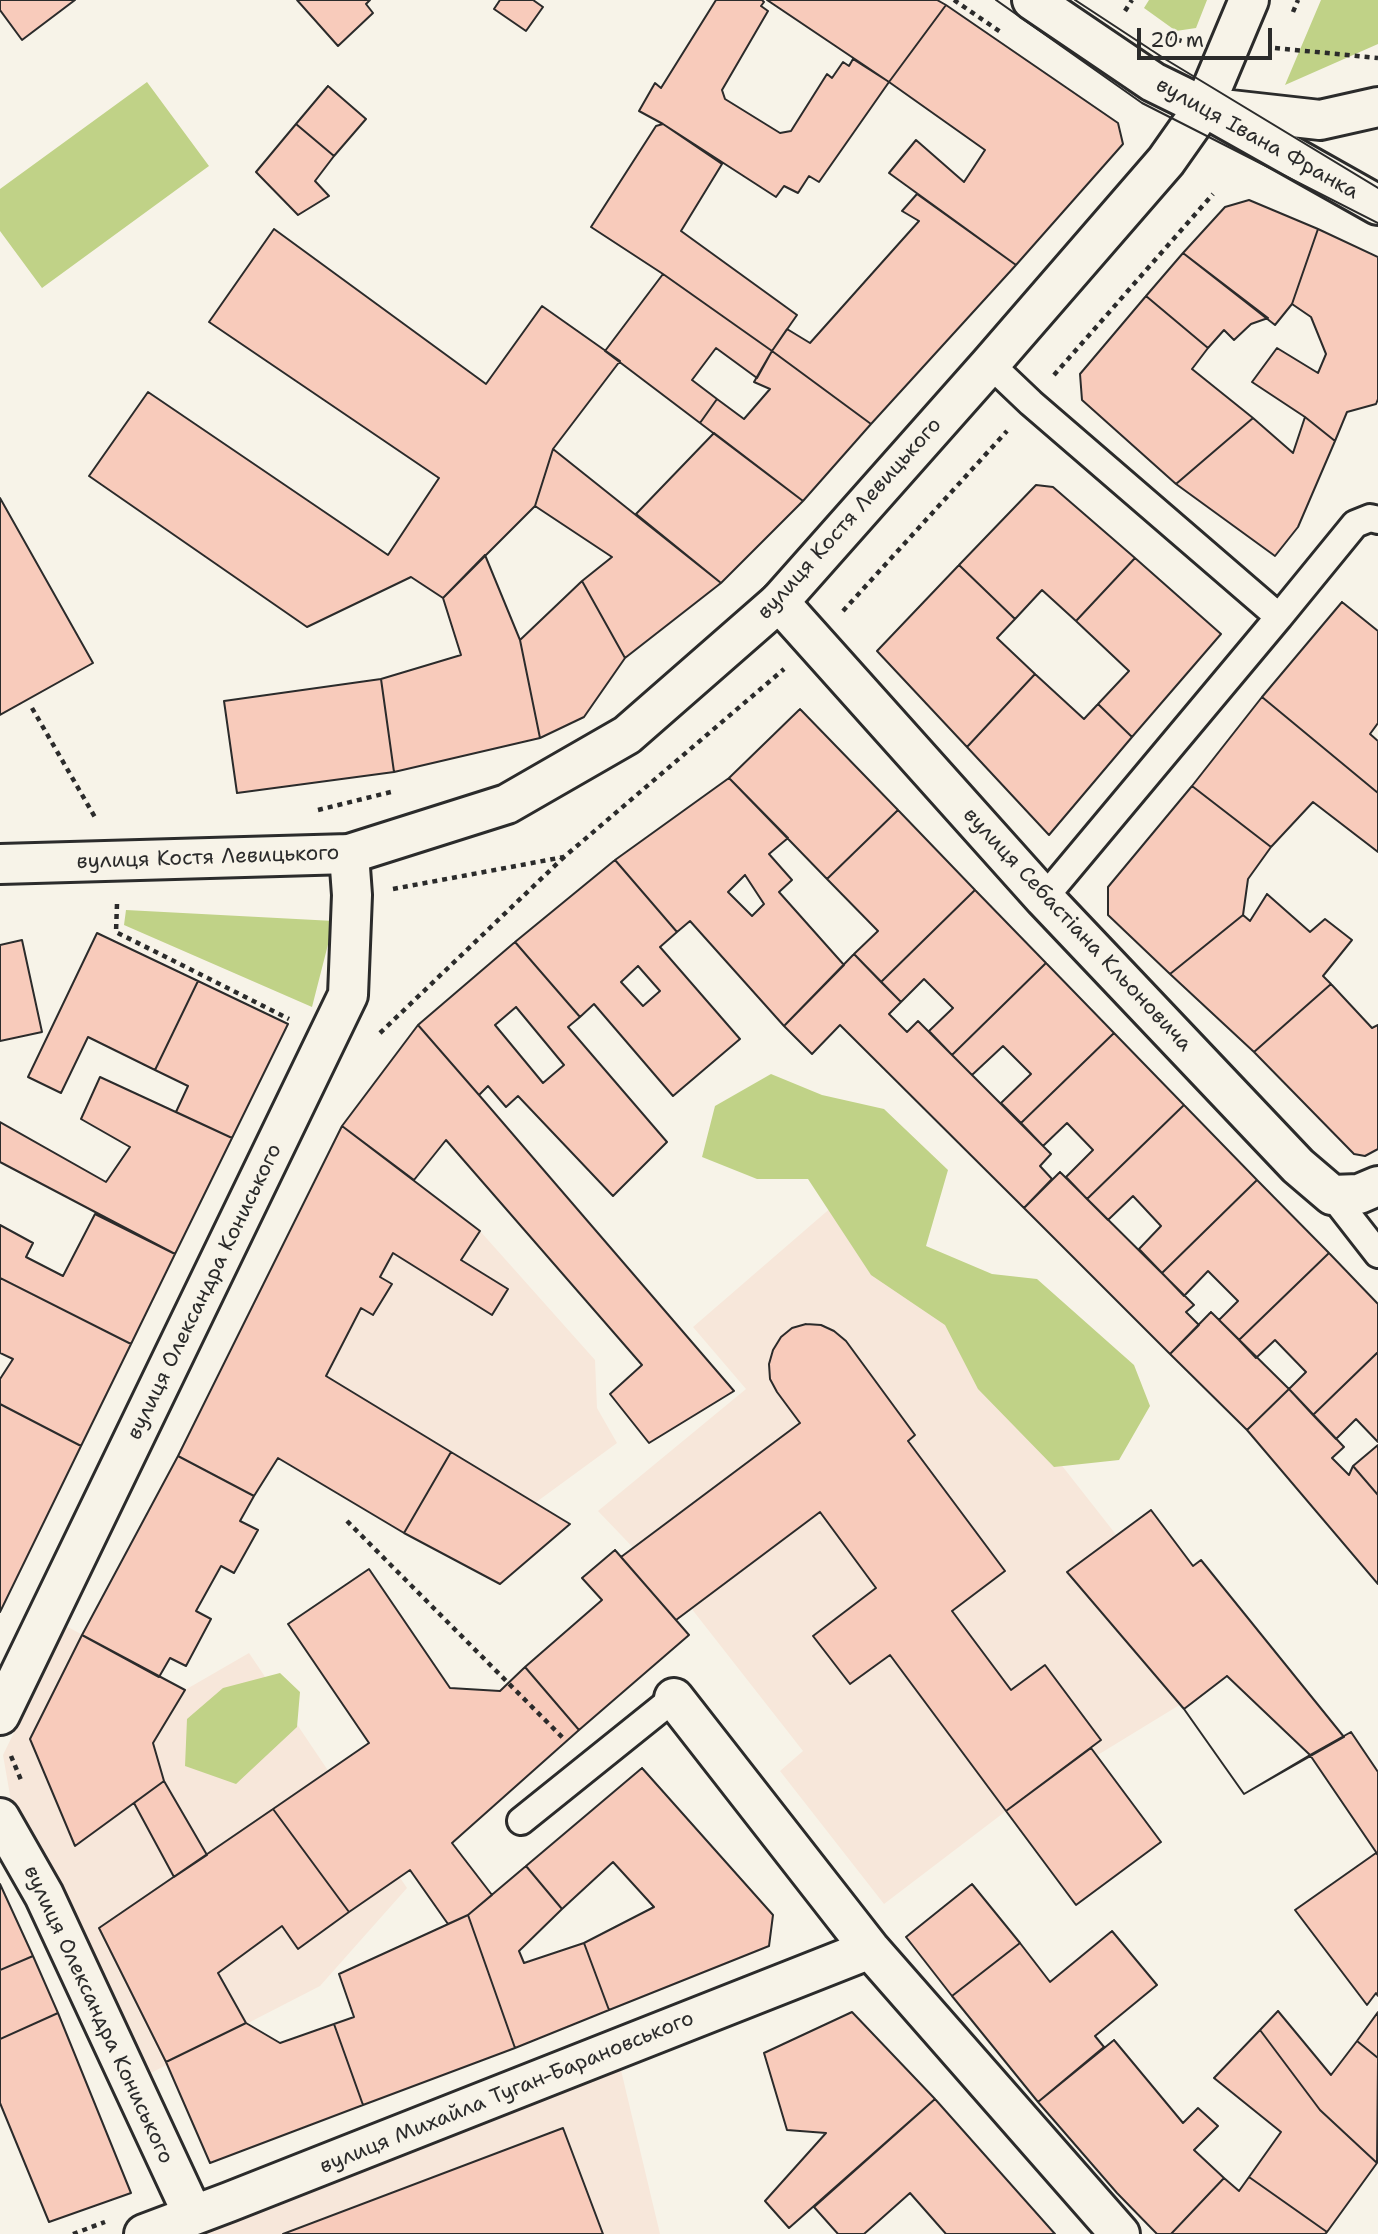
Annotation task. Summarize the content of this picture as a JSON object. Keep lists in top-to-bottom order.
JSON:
{
  "streets": {
    "street": [
      "вулиця Івана Франка",
      "вулиця Костя Левицького",
      "вулиця Себастіана Кльоновича",
      "вулиця Олександра Кониського",
      "вулиця Михайла Туган-Барановського"
    ]
  },
  "crossings": [
    ["вулиця Івана Франка", "вулиця Костя Левицького"],
    ["вулиця Костя Левицького", "вулиця Себастіана Кльоновича"],
    ["вулиця Костя Левицького", "вулиця Олександра Кониського"],
    ["вулиця Олександра Кониського", "вулиця Михайла Туган-Барановського"]
  ],
  "scale_bar": "20 m"
}
